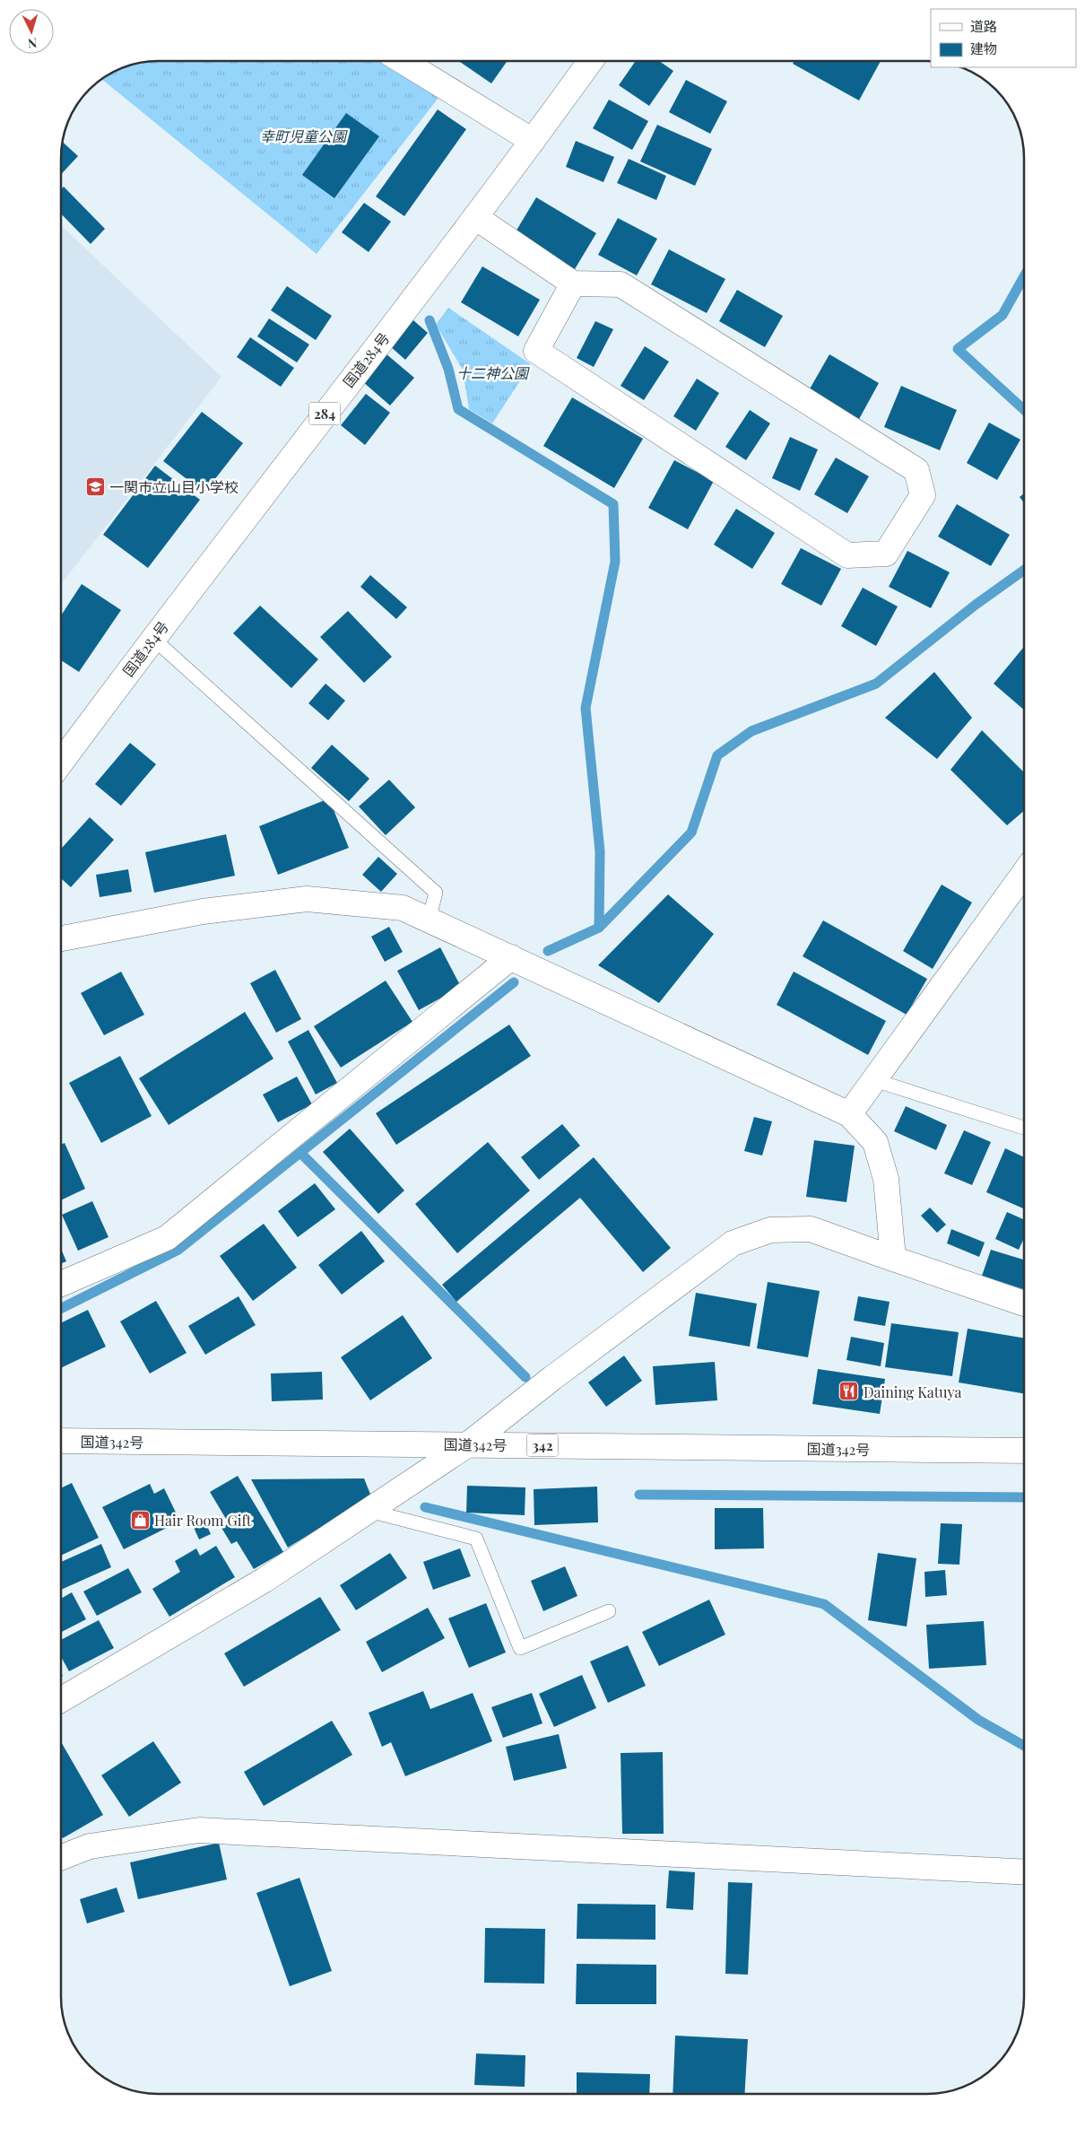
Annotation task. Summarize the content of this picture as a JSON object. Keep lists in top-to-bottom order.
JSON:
{
  "streets": {
    "main road": [
      "国道284号",
      "284",
      "国道342号",
      "342"
    ]
  },
  "parks": ["幸町児童公園", "十二神公園"],
  "places": {
    "school or university": ["一関市立山目小学校"],
    "restaurant": ["Daining Katuya"],
    "shop": ["Hair Room Gift"]
  },
  "legend": ["道路", "建物"],
  "north": "bottom"
}
